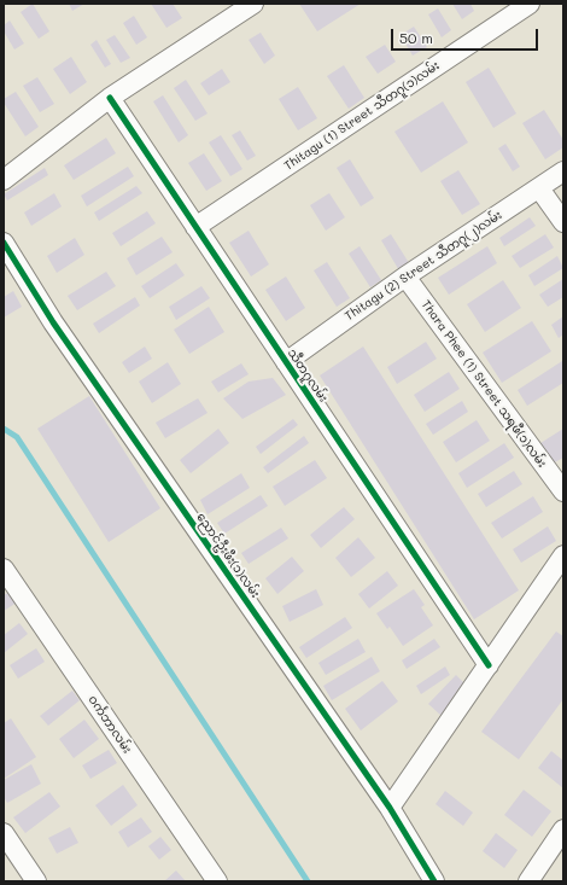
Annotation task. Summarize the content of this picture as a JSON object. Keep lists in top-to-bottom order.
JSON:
{
  "streets": {
    "street": [
      "Thitagu (1) Street သီတဂူ(၁)လမ်း",
      "Thitagu (2) Street သီတဂူ(၂)လမ်း",
      "သီတဂူလမ်း",
      "Thara Phee (1) Street သရဖီ(၁)လမ်း",
      "ညောင်ဦးဖီး(၁)လမ်း",
      "ဝင်္ကဘာလမ်း"
    ]
  },
  "crossings": [
    ["Thitagu (1) Street သီတဂူ(၁)လမ်း", "သီတဂူလမ်း"],
    ["Thitagu (2) Street သီတဂူ(၂)လမ်း", "သီတဂူလမ်း"],
    ["Thitagu (2) Street သီတဂူ(၂)လမ်း", "Thara Phee (1) Street သရဖီ(၁)လမ်း"]
  ],
  "scale_bar": "50 m"
}
